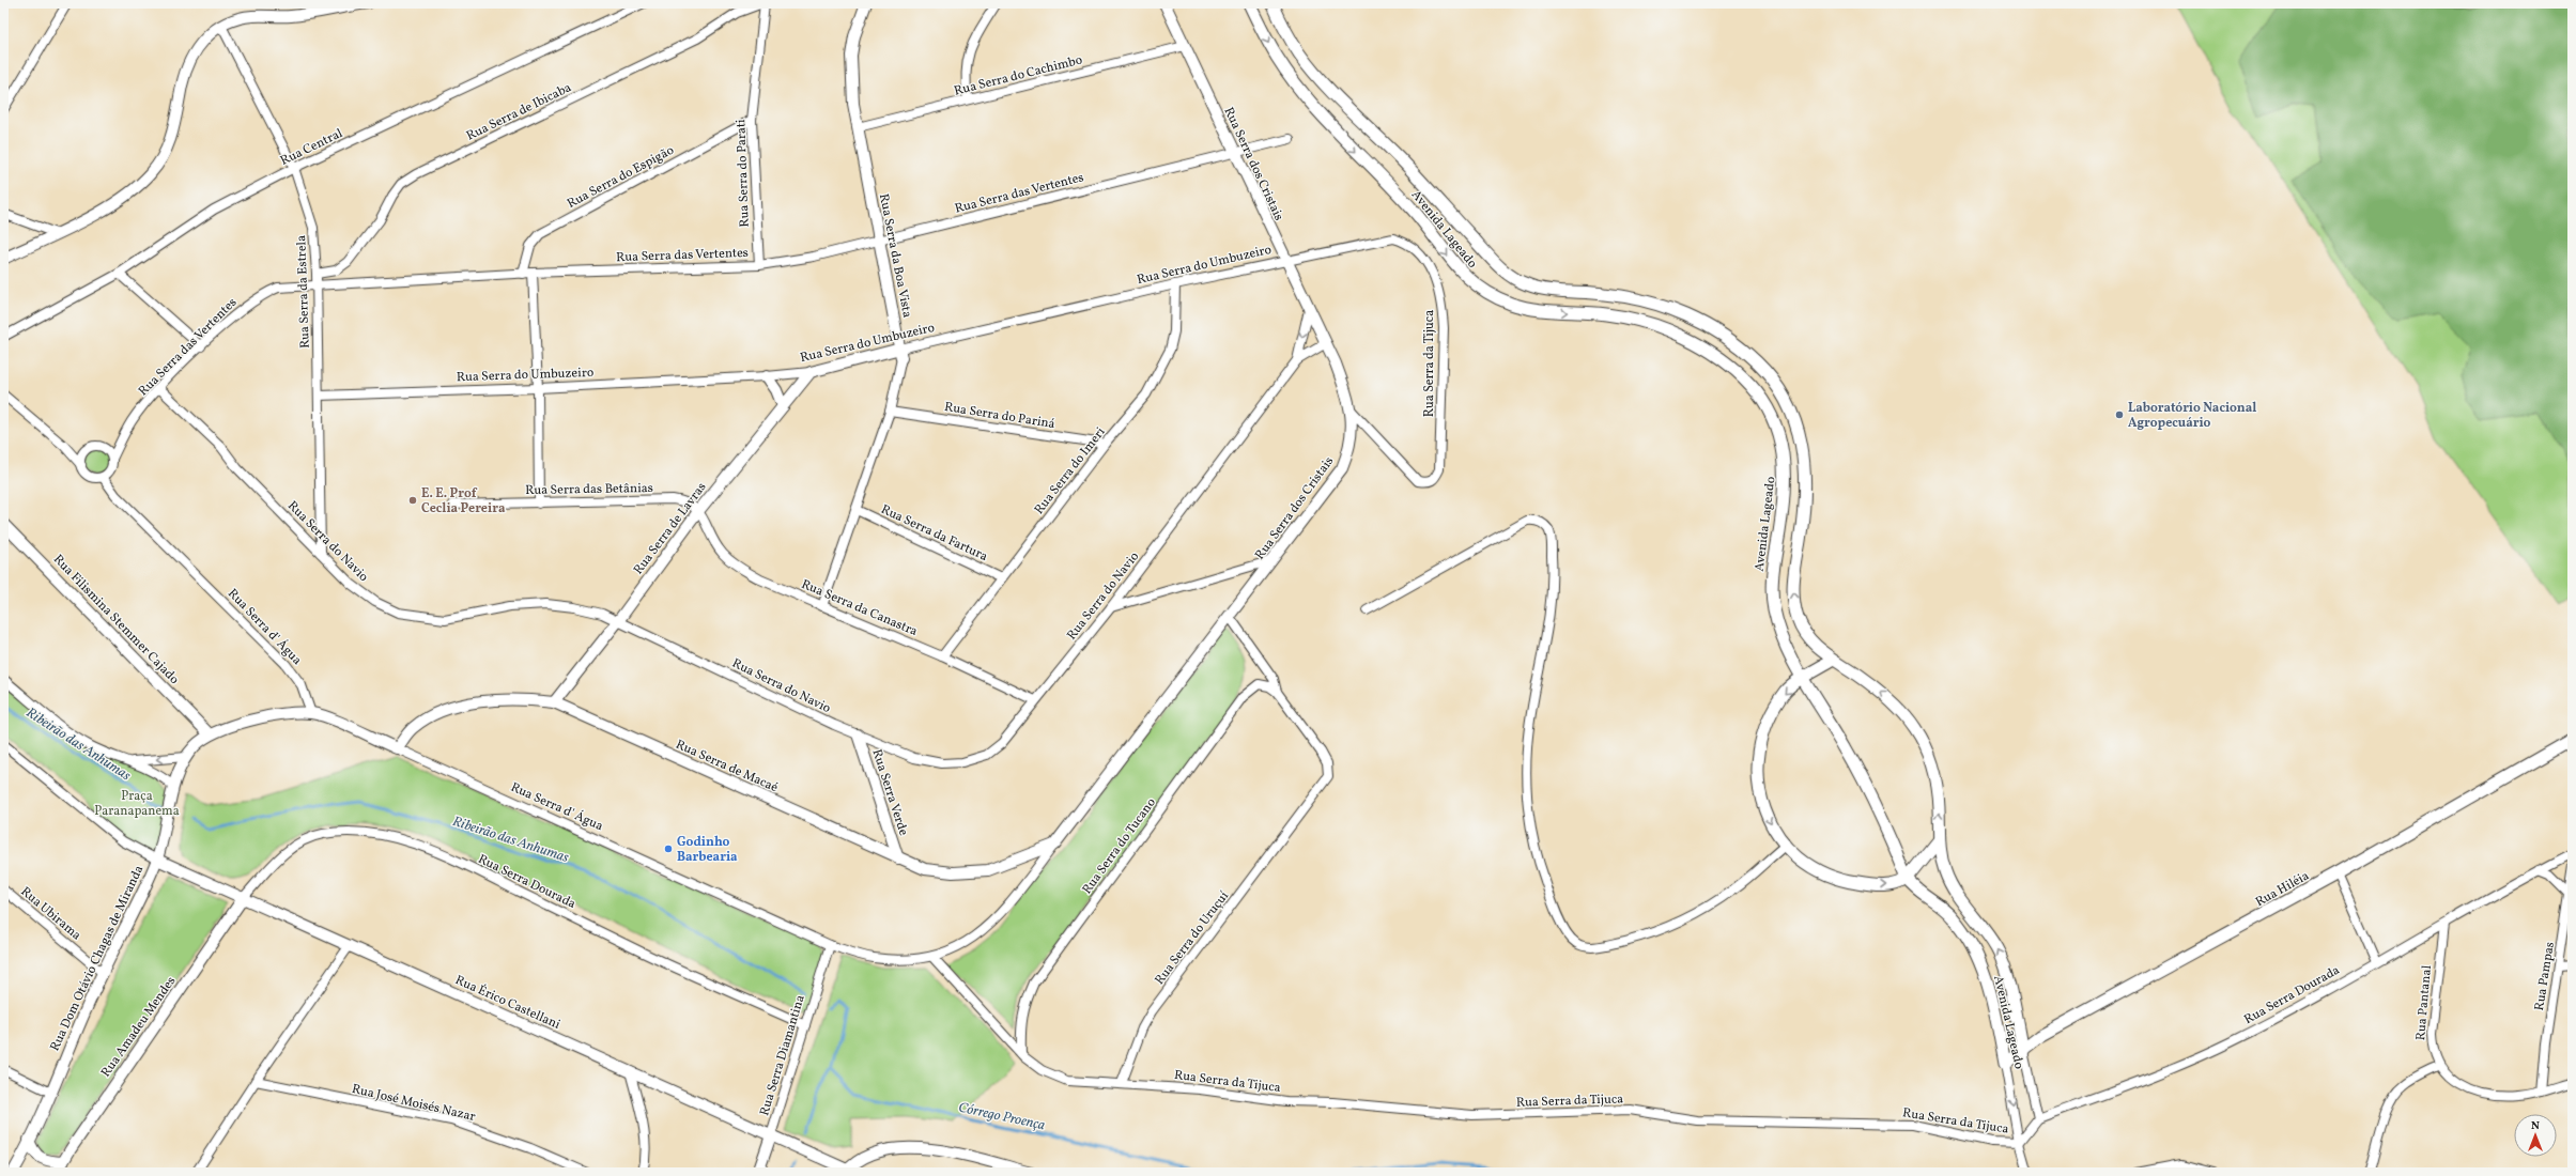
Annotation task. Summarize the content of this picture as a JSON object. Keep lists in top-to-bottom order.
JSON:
{
  "streets": {
    "main road": ["Avenida Lageado", "Rua Hiléia"],
    "street": [
      "Rua Serra do Cachimbo",
      "Rua Serra de Ibicaba",
      "Rua Central",
      "Rua Serra dos Cristais",
      "Rua Serra do Parati",
      "Rua Serra do Espigão",
      "Rua Serra das Vertentes",
      "Rua Serra da Boa Vista",
      "Rua Serra do Umbuzeiro",
      "Rua Serra da Estrela",
      "Rua Serra da Tijuca",
      "Rua Serra do Pariná",
      "Rua Serra do Imeri",
      "Rua Serra das Betânias",
      "Rua Serra de Lavras",
      "Rua Serra da Fartura",
      "Rua Serra do Navio",
      "Rua Serra da Canastra",
      "Rua Filismina Stemmer Cajado",
      "Rua Serra d' Água",
      "Rua Serra de Macaé",
      "Rua Serra Verde",
      "Rua Serra do Tucano",
      "Rua Serra Dourada",
      "Rua Ubirama",
      "Rua Serra do Uruçuí",
      "Rua Dom Otávio Chagas de Miranda",
      "Rua Pampas",
      "Rua Érico Castellani",
      "Rua Pantanal",
      "Rua Amadeu Mendes",
      "Rua Serra Diamantina",
      "Rua José Moisés Nazar"
    ]
  },
  "crossings": [
    ["Rua Serra do Cachimbo", "Rua Serra dos Cristais"],
    ["Rua Serra do Cachimbo", "Rua Serra da Boa Vista"],
    ["Rua Serra de Ibicaba", "Rua Serra do Parati"],
    ["Rua Serra de Ibicaba", "Rua Serra da Estrela"],
    ["Rua Central", "Rua Serra da Estrela"],
    ["Rua Serra dos Cristais", "Rua Serra das Vertentes"],
    ["Rua Serra dos Cristais", "Rua Serra do Umbuzeiro"],
    ["Rua Serra dos Cristais", "Rua Serra da Tijuca"],
    ["Rua Serra dos Cristais", "Rua Serra do Navio"],
    ["Rua Serra dos Cristais", "Rua Serra d' Água"],
    ["Rua Serra dos Cristais", "Rua Serra de Macaé"],
    ["Rua Serra dos Cristais", "Rua Serra do Uruçuí"],
    ["Rua Serra do Parati", "Rua Serra do Espigão"],
    ["Rua Serra do Parati", "Rua Serra das Vertentes"],
    ["Rua Serra do Espigão", "Rua Serra das Vertentes"],
    ["Rua Serra do Espigão", "Rua Serra do Umbuzeiro"],
    ["Rua Serra do Espigão", "Rua Serra das Betânias"],
    ["Rua Serra das Vertentes", "Rua Serra da Boa Vista"],
    ["Rua Serra das Vertentes", "Rua Serra da Estrela"],
    ["Rua Serra das Vertentes", "Rua Serra do Navio"],
    ["Rua Serra das Vertentes", "Rua Serra d' Água"],
    ["Avenida Lageado", "Rua Serra da Tijuca"],
    ["Avenida Lageado", "Rua Serra Dourada"],
    ["Avenida Lageado", "Rua Hiléia"],
    ["Rua Serra da Boa Vista", "Rua Serra do Umbuzeiro"],
    ["Rua Serra da Boa Vista", "Rua Serra do Pariná"],
    ["Rua Serra da Boa Vista", "Rua Serra da Fartura"],
    ["Rua Serra da Boa Vista", "Rua Serra da Canastra"],
    ["Rua Serra do Umbuzeiro", "Rua Serra da Estrela"],
    ["Rua Serra do Umbuzeiro", "Rua Serra da Tijuca"],
    ["Rua Serra do Umbuzeiro", "Rua Serra do Imeri"],
    ["Rua Serra do Umbuzeiro", "Rua Serra de Lavras"],
    ["Rua Serra da Estrela", "Rua Serra do Navio"],
    ["Rua Serra da Tijuca", "Rua Serra do Uruçuí"],
    ["Rua Serra do Pariná", "Rua Serra do Imeri"],
    ["Rua Serra do Imeri", "Rua Serra da Fartura"],
    ["Rua Serra do Imeri", "Rua Serra da Canastra"],
    ["Rua Serra das Betânias", "Rua Serra de Lavras"],
    ["Rua Serra das Betânias", "Rua Serra da Canastra"],
    ["Rua Serra de Lavras", "Rua Serra do Navio"],
    ["Rua Serra de Lavras", "Rua Serra da Canastra"],
    ["Rua Serra de Lavras", "Rua Serra de Macaé"],
    ["Rua Serra do Navio", "Rua Serra da Canastra"],
    ["Rua Serra do Navio", "Rua Serra Verde"],
    ["Rua Filismina Stemmer Cajado", "Rua Dom Otávio Chagas de Miranda"],
    ["Rua Serra d' Água", "Rua Serra de Macaé"],
    ["Rua Serra d' Água", "Rua Dom Otávio Chagas de Miranda"],
    ["Rua Serra d' Água", "Rua Serra Diamantina"],
    ["Rua Serra de Macaé", "Rua Serra Verde"],
    ["Rua Serra do Tucano", "Rua Serra do Uruçuí"],
    ["Rua Serra Dourada", "Rua Érico Castellani"],
    ["Rua Serra Dourada", "Rua Pantanal"],
    ["Rua Serra Dourada", "Rua Amadeu Mendes"],
    ["Rua Serra Dourada", "Rua Serra Diamantina"],
    ["Rua Ubirama", "Rua Dom Otávio Chagas de Miranda"],
    ["Rua Dom Otávio Chagas de Miranda", "Rua Érico Castellani"],
    ["Rua Pampas", "Rua Pantanal"],
    ["Rua Érico Castellani", "Rua Amadeu Mendes"],
    ["Rua Érico Castellani", "Rua Serra Diamantina"]
  ],
  "water": ["Ribeirão das Anhumas", "Córrego Proença"],
  "parks": ["Praça Paranapanema"],
  "places": ["Laboratório Nacional Agropecuário", "E. E. Prof Ceclia Pereira", "Godinho Barbearia"],
  "north": "top"
}
